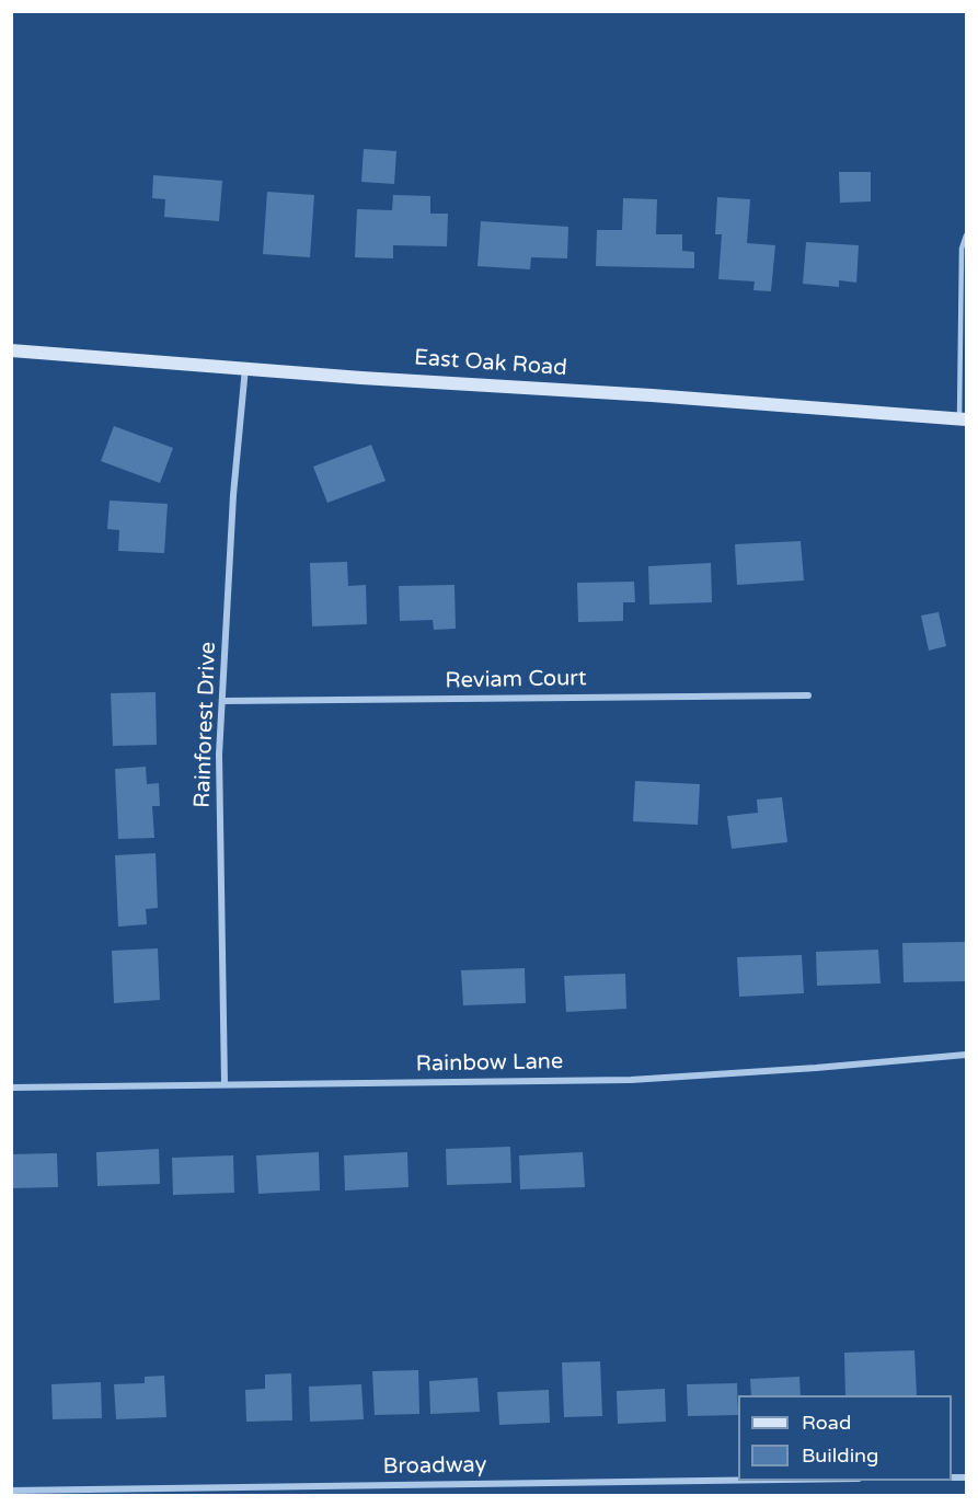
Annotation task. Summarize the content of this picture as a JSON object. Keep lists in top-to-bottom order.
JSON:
{
  "streets": {
    "street": [
      "East Oak Road",
      "Reviam Court",
      "Rainforest Drive",
      "Rainbow Lane",
      "Broadway"
    ]
  },
  "crossings": [
    ["East Oak Road", "Rainforest Drive"],
    ["Reviam Court", "Rainforest Drive"],
    ["Rainforest Drive", "Rainbow Lane"]
  ],
  "legend": ["Road", "Building"]
}
